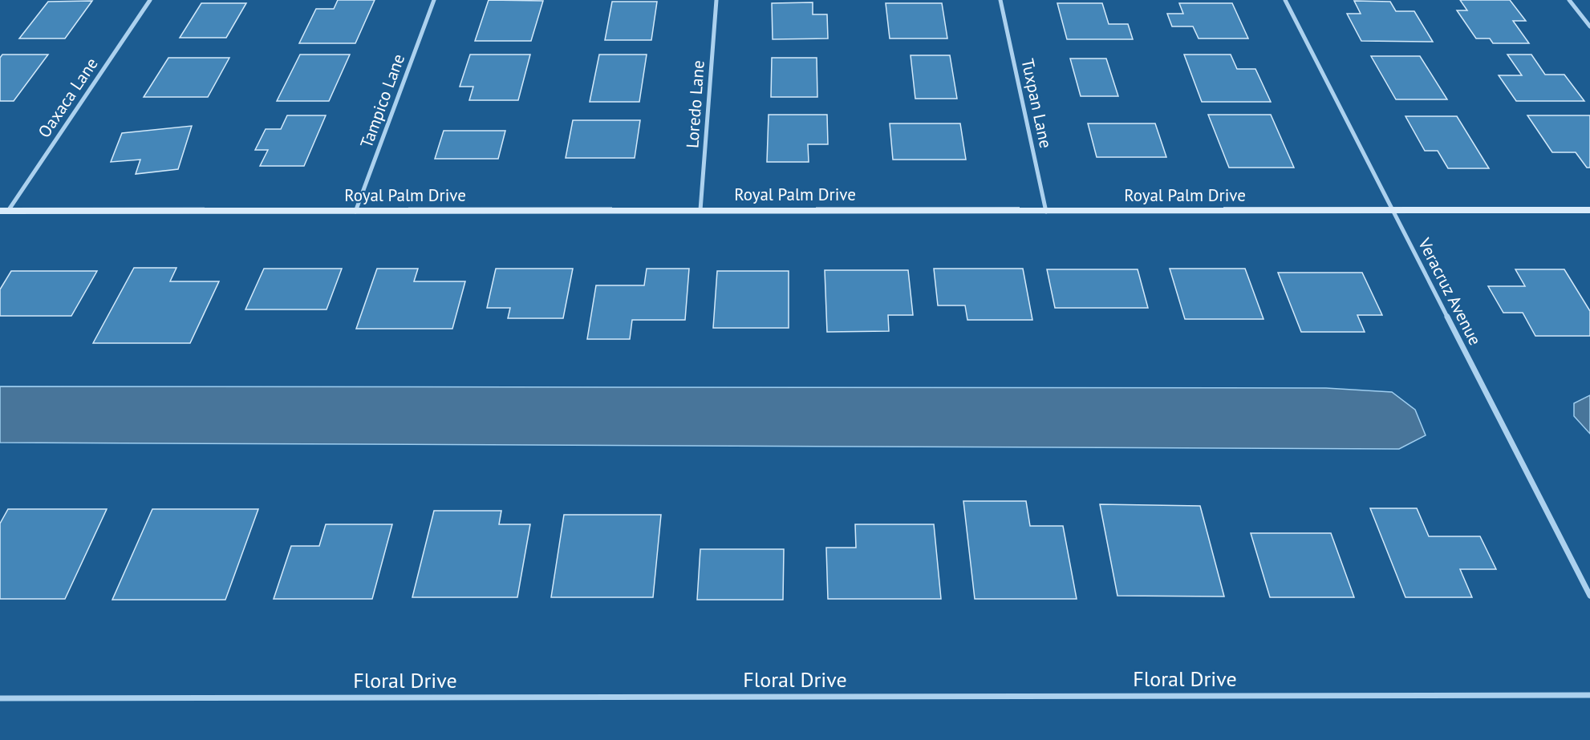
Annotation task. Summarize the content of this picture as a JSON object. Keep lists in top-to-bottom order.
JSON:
{
  "streets": {
    "street": [
      "Oaxaca Lane",
      "Tampico Lane",
      "Tuxpan Lane",
      "Loredo Lane",
      "Royal Palm Drive",
      "Veracruz Avenue",
      "Floral Drive"
    ]
  },
  "crossings": [
    ["Oaxaca Lane", "Royal Palm Drive"],
    ["Tampico Lane", "Royal Palm Drive"],
    ["Tuxpan Lane", "Royal Palm Drive"],
    ["Loredo Lane", "Royal Palm Drive"],
    ["Royal Palm Drive", "Veracruz Avenue"]
  ]
}
